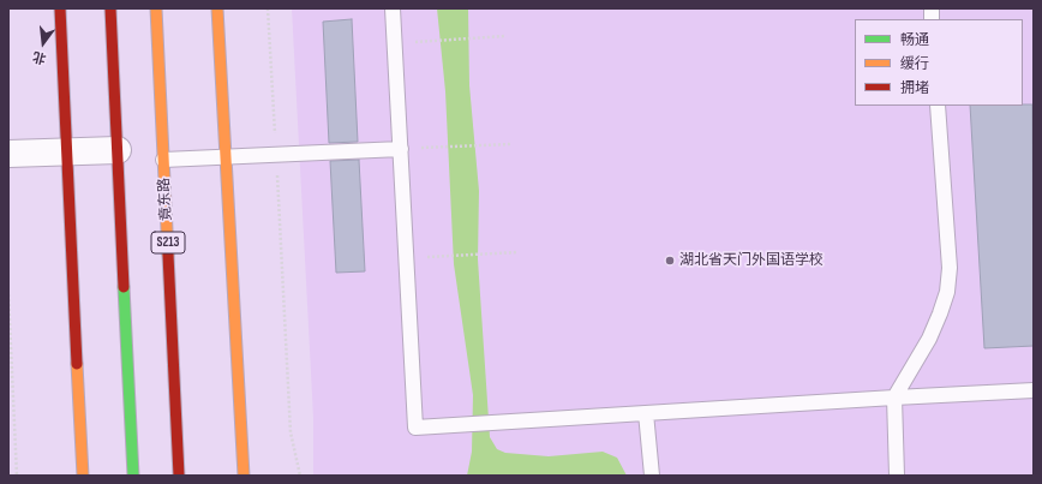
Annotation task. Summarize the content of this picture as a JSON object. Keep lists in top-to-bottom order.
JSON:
{
  "streets": {
    "main road": ["竟东路", "S213"]
  },
  "places": ["湖北省天门外国语学校"],
  "legend": ["畅通", "缓行", "拥堵"],
  "north": "bottom"
}
